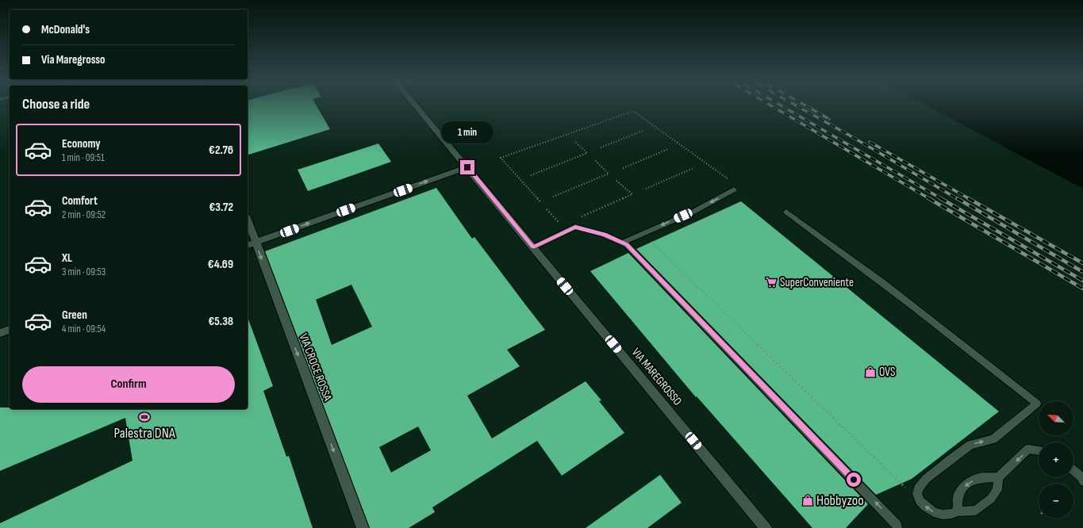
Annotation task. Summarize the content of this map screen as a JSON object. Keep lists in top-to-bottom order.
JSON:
{
  "streets": {
    "street": ["VIA CROCE ROSSA", "VIA MAREGROSSO"]
  },
  "one_way": ["VIA CROCE ROSSA"],
  "places": {
    "supermarket": ["SuperConveniente"],
    "shop": ["OVS", "Hobbyzoo"],
    "sports": ["Palestra DNA"]
  },
  "north": "top left",
  "page": {
    "banner": ["McDonald's", "Via Maregrosso"],
    "heading": "Choose a ride",
    "bubble": "1 min",
    "list": [
      {
        "name": "Economy",
        "note": "1 min · 09:51",
        "value": "€2.76"
      },
      {
        "name": "Comfort",
        "note": "2 min · 09:52",
        "value": "€3.72"
      },
      {
        "name": "XL",
        "note": "3 min · 09:53",
        "value": "€4.69"
      },
      {
        "name": "Green",
        "note": "4 min · 09:54",
        "value": "€5.38"
      }
    ],
    "buttons": "Confirm",
    "map_buttons": ["+", "−"]
  }
}
